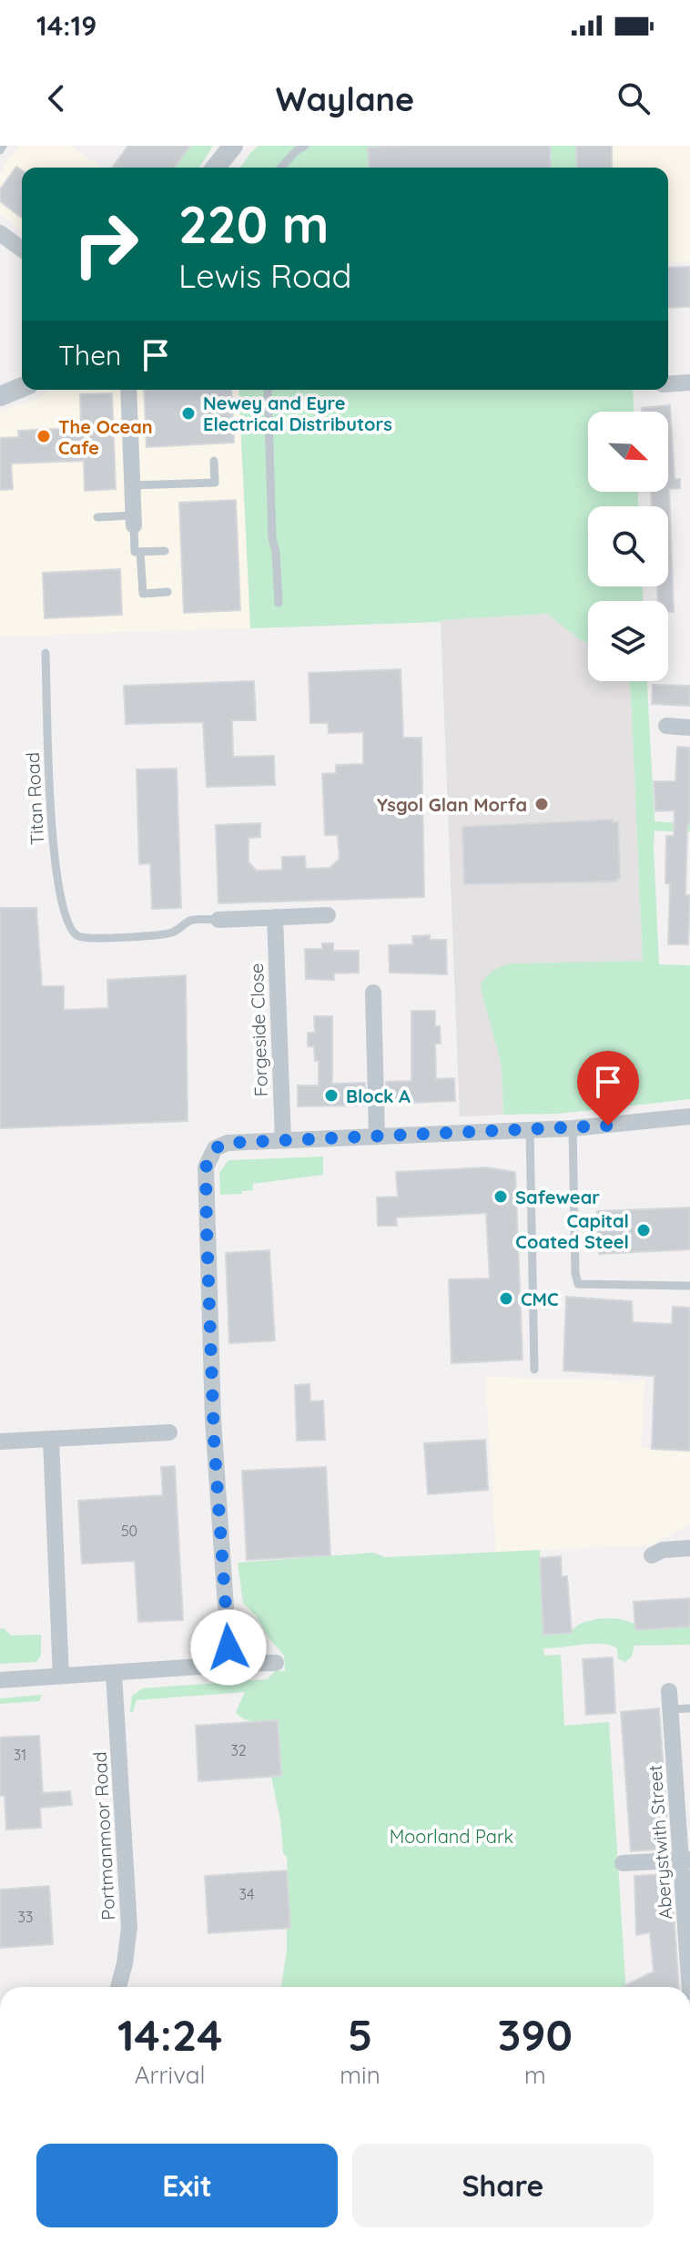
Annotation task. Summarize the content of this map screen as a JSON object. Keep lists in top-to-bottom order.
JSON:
{
  "streets": {
    "street": ["Forgeside Close", "Portmanmoor Road", "Aberystwith Street"],
    "lane": ["Titan Road"]
  },
  "parks": ["Moorland Park"],
  "places": [
    "Newey and Eyre Electrical Distributors",
    "The Ocean Cafe",
    "Ysgol Glan Morfa",
    "Block A",
    "Safewear",
    "Capital Coated Steel",
    "CMC"
  ],
  "house_numbers": [
    "50",
    "32",
    "31",
    "34",
    "33"
  ],
  "north": "bottom right",
  "page": {
    "status": "14:19",
    "header": "Waylane",
    "turn": ["220 m", "Lewis Road"],
    "then": "Then",
    "eta": [
      "14:24",
      "Arrival",
      "5",
      "min",
      "390",
      "m"
    ],
    "buttons": ["Exit", "Share"]
  }
}
